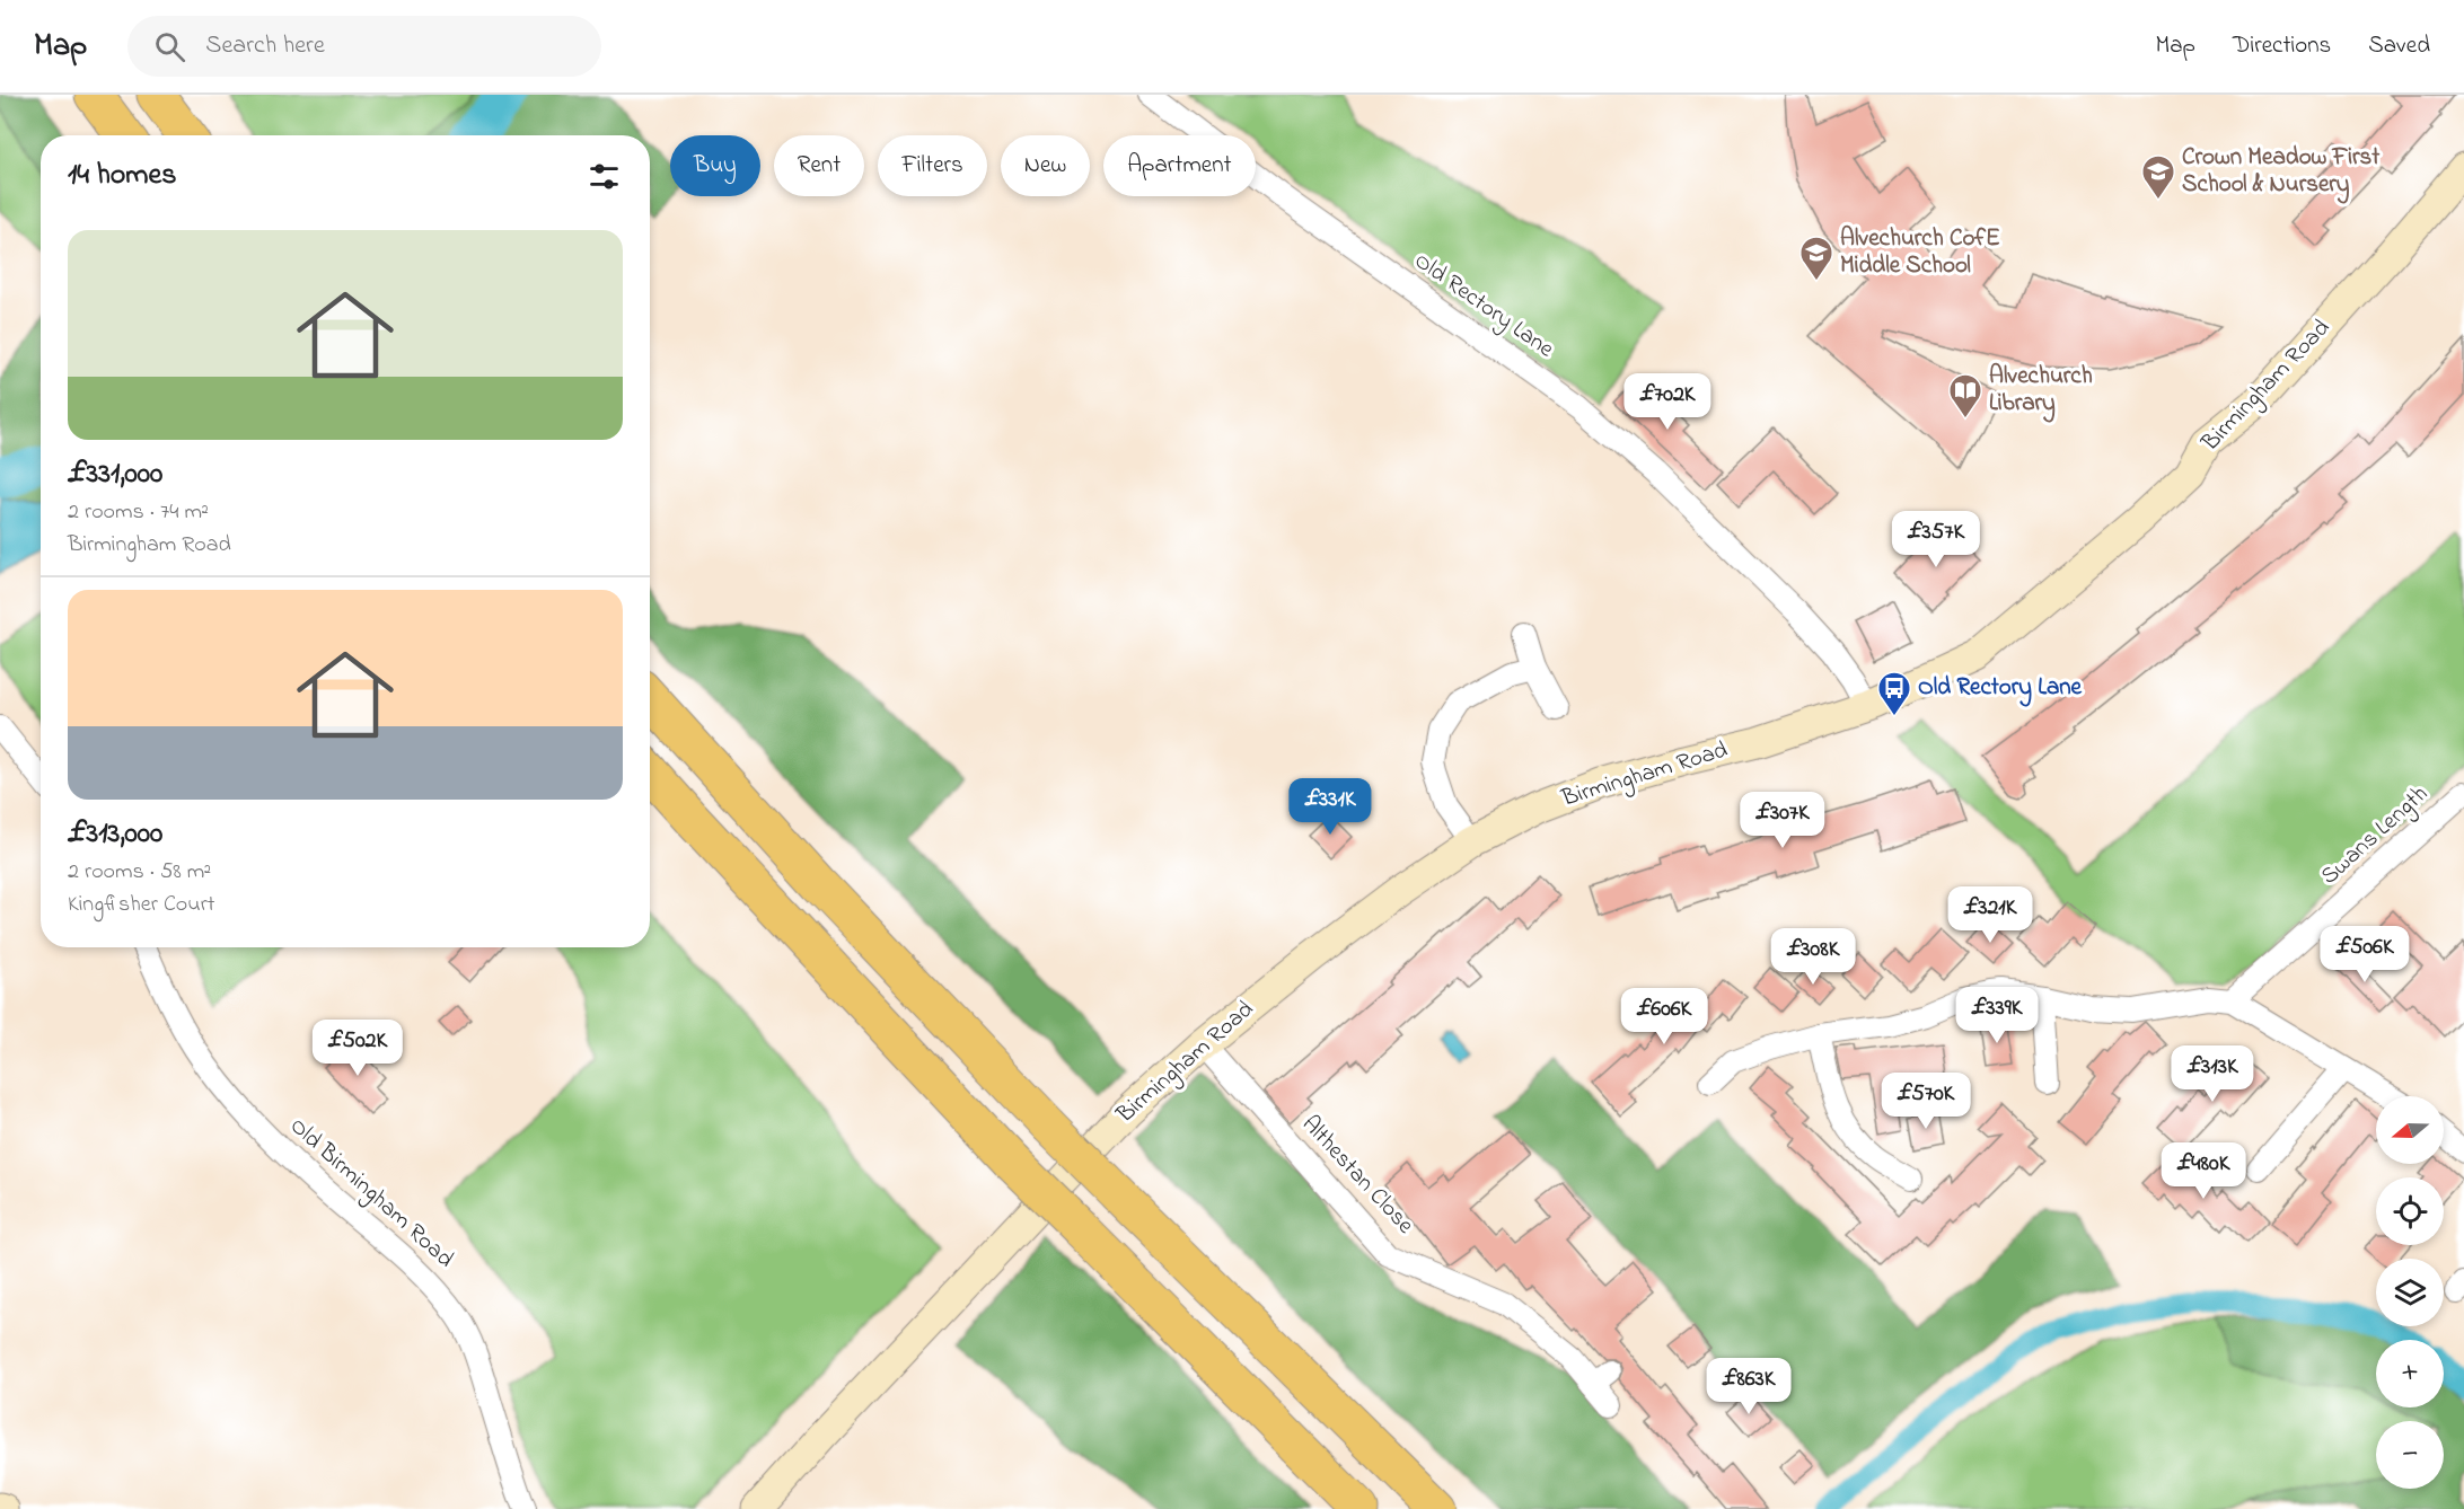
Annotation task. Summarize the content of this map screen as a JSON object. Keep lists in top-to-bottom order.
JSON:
{
  "streets": {
    "main road": ["Birmingham Road"],
    "street": [
      "Old Rectory Lane",
      "Swans Length",
      "Althestan Close",
      "Old Birmingham Road"
    ]
  },
  "crossings": [
    ["Old Rectory Lane", "Birmingham Road"],
    ["Birmingham Road", "Althestan Close"]
  ],
  "places": {
    "school or university": ["Crown Meadow First School & Nursery", "Alvechurch CofE Middle School"],
    "library": ["Alvechurch Library"],
    "bus stop": ["Old Rectory Lane"]
  },
  "north": "left",
  "page": {
    "header": "Map",
    "search": "Search here",
    "nav": ["Map", "Directions", "Saved"],
    "chip": [
      "Buy",
      "Rent",
      "Filters",
      "New",
      "Apartment"
    ],
    "heading": "14 homes",
    "list": [
      {
        "name": "£331,000",
        "note": "2 rooms · 74 m² · Birmingham Road"
      },
      {
        "name": "£313,000",
        "note": "2 rooms · 58 m² · Kingfisher Court"
      }
    ],
    "price": [
      "£702K",
      "£357K",
      "£331K",
      "£307K",
      "£321K",
      "£506K",
      "£308K",
      "£339K",
      "£606K",
      "£502K",
      "£313K",
      "£570K",
      "£480K",
      "£863K"
    ],
    "map_buttons": ["+", "−"]
  }
}
